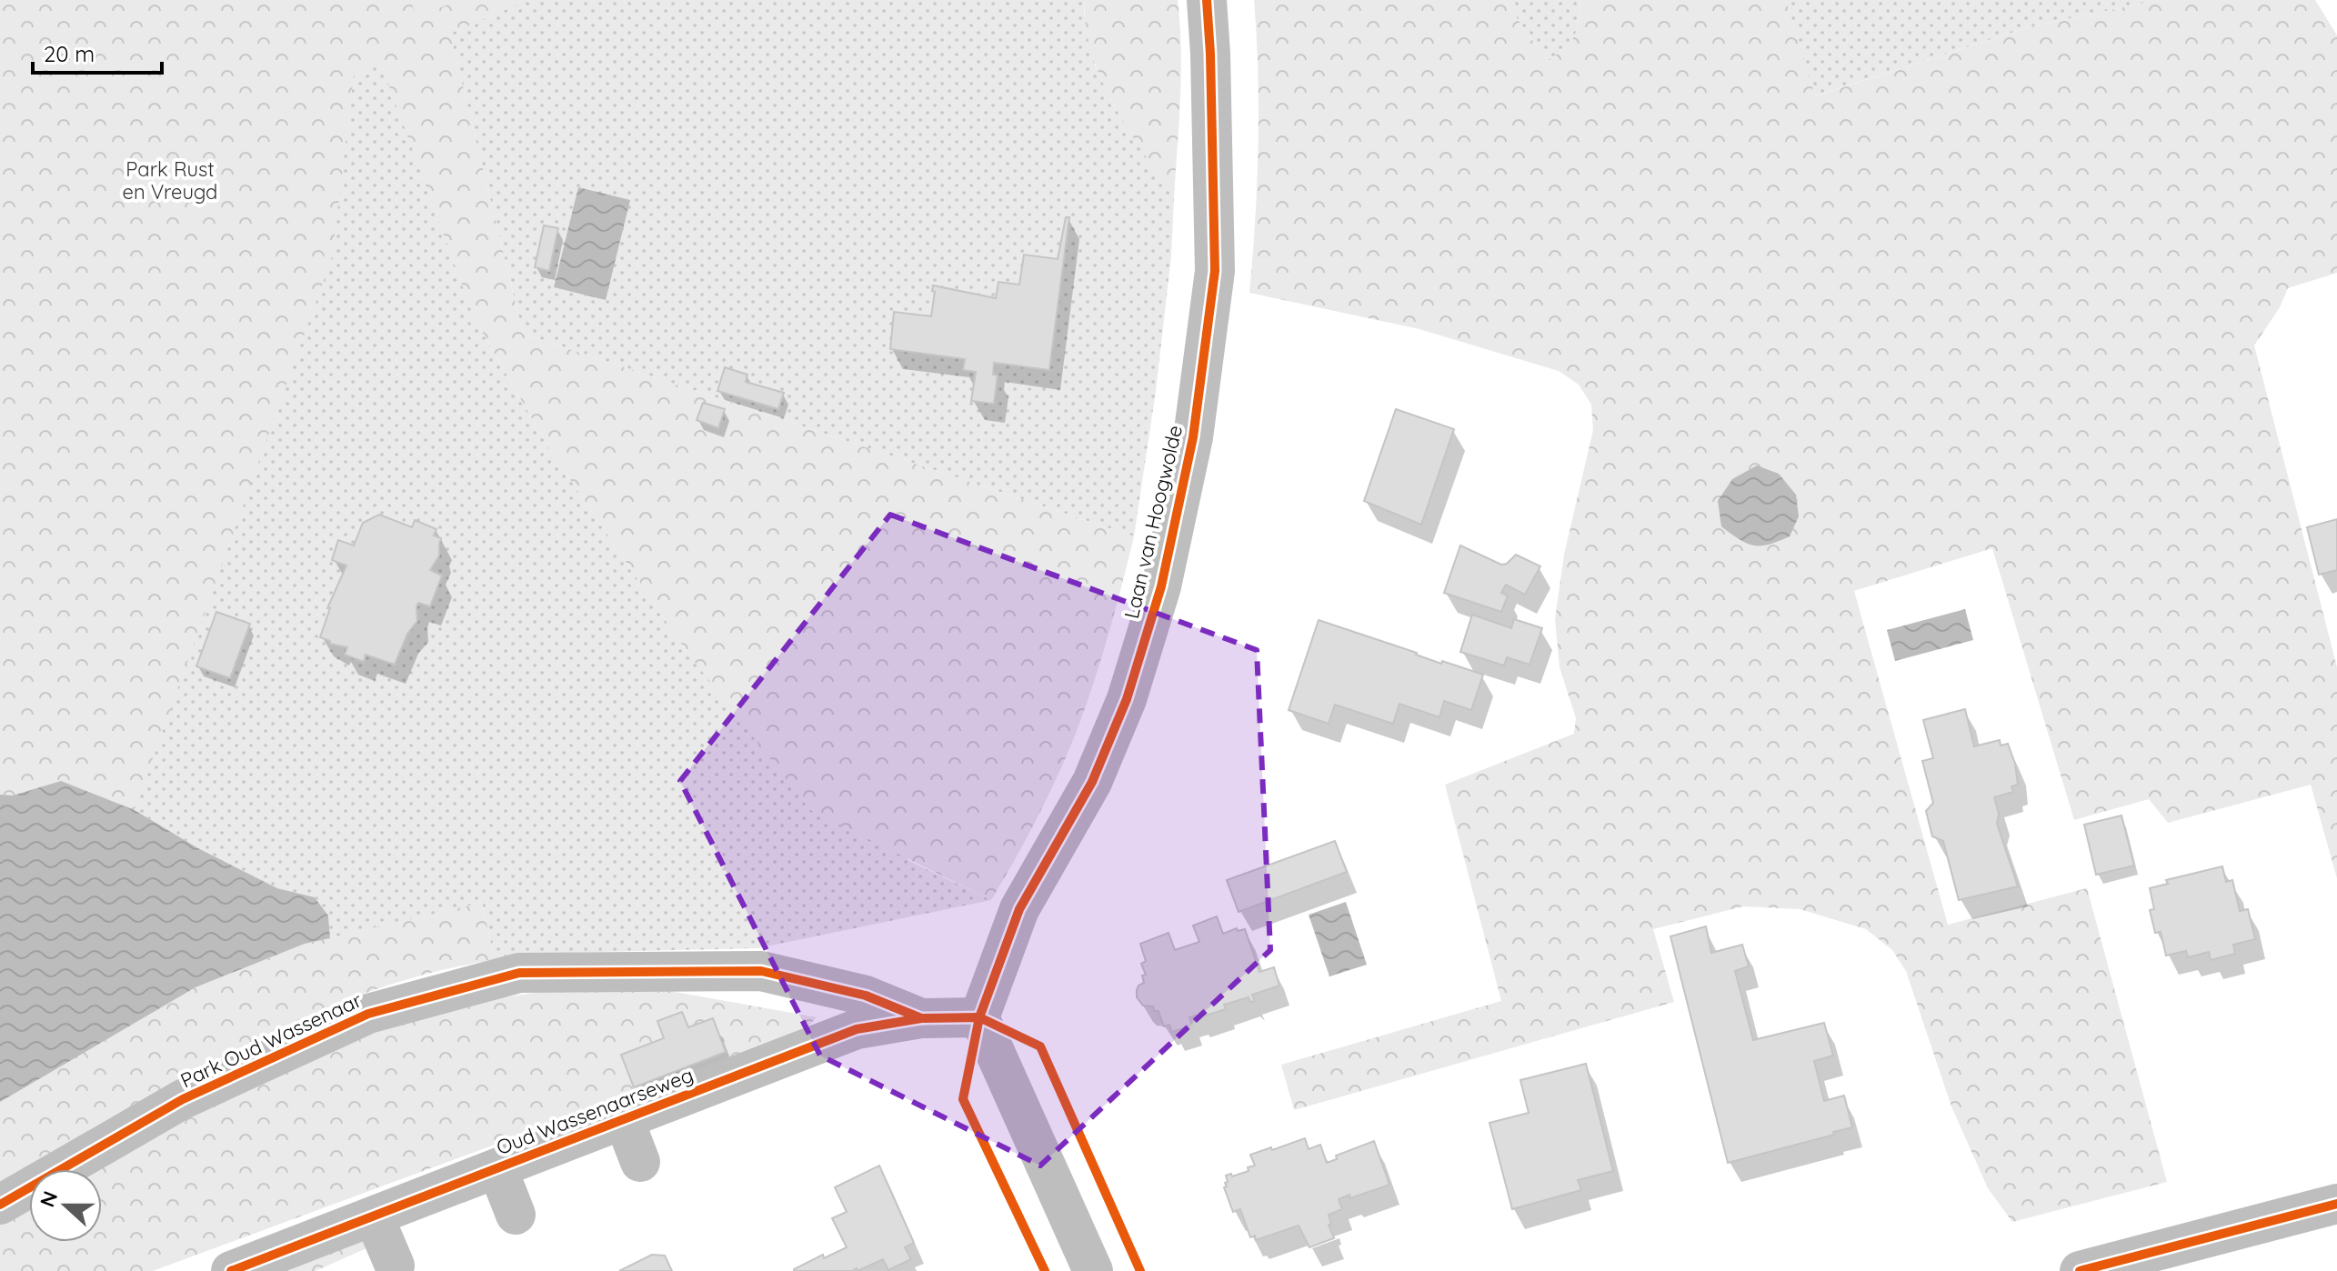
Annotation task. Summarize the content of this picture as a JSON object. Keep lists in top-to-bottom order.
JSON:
{
  "streets": {
    "street": ["Laan van Hoogwolde", "Park Oud Wassenaar", "Oud Wassenaarseweg"]
  },
  "crossings": [
    ["Laan van Hoogwolde", "Oud Wassenaarseweg"],
    ["Park Oud Wassenaar", "Oud Wassenaarseweg"]
  ],
  "parks": ["Park Rust en Vreugd"],
  "scale_bar": "20 m",
  "north": "left"
}
